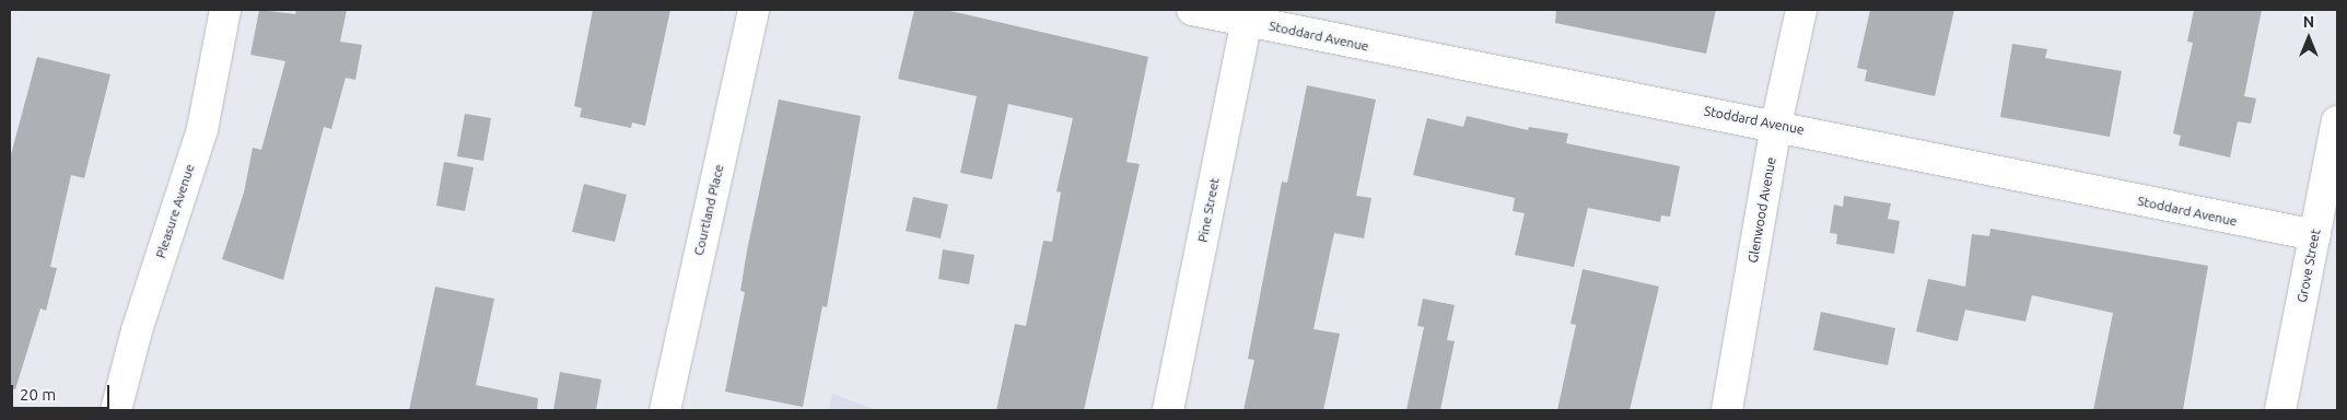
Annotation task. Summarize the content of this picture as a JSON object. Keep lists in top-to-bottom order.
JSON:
{
  "streets": {
    "street": [
      "Stoddard Avenue",
      "Courtland Place",
      "Pine Street",
      "Glenwood Avenue",
      "Pleasure Avenue",
      "Grove Street"
    ]
  },
  "crossings": [
    ["Stoddard Avenue", "Pine Street"],
    ["Stoddard Avenue", "Glenwood Avenue"],
    ["Stoddard Avenue", "Grove Street"]
  ],
  "scale_bar": "20 m",
  "north": "top"
}
